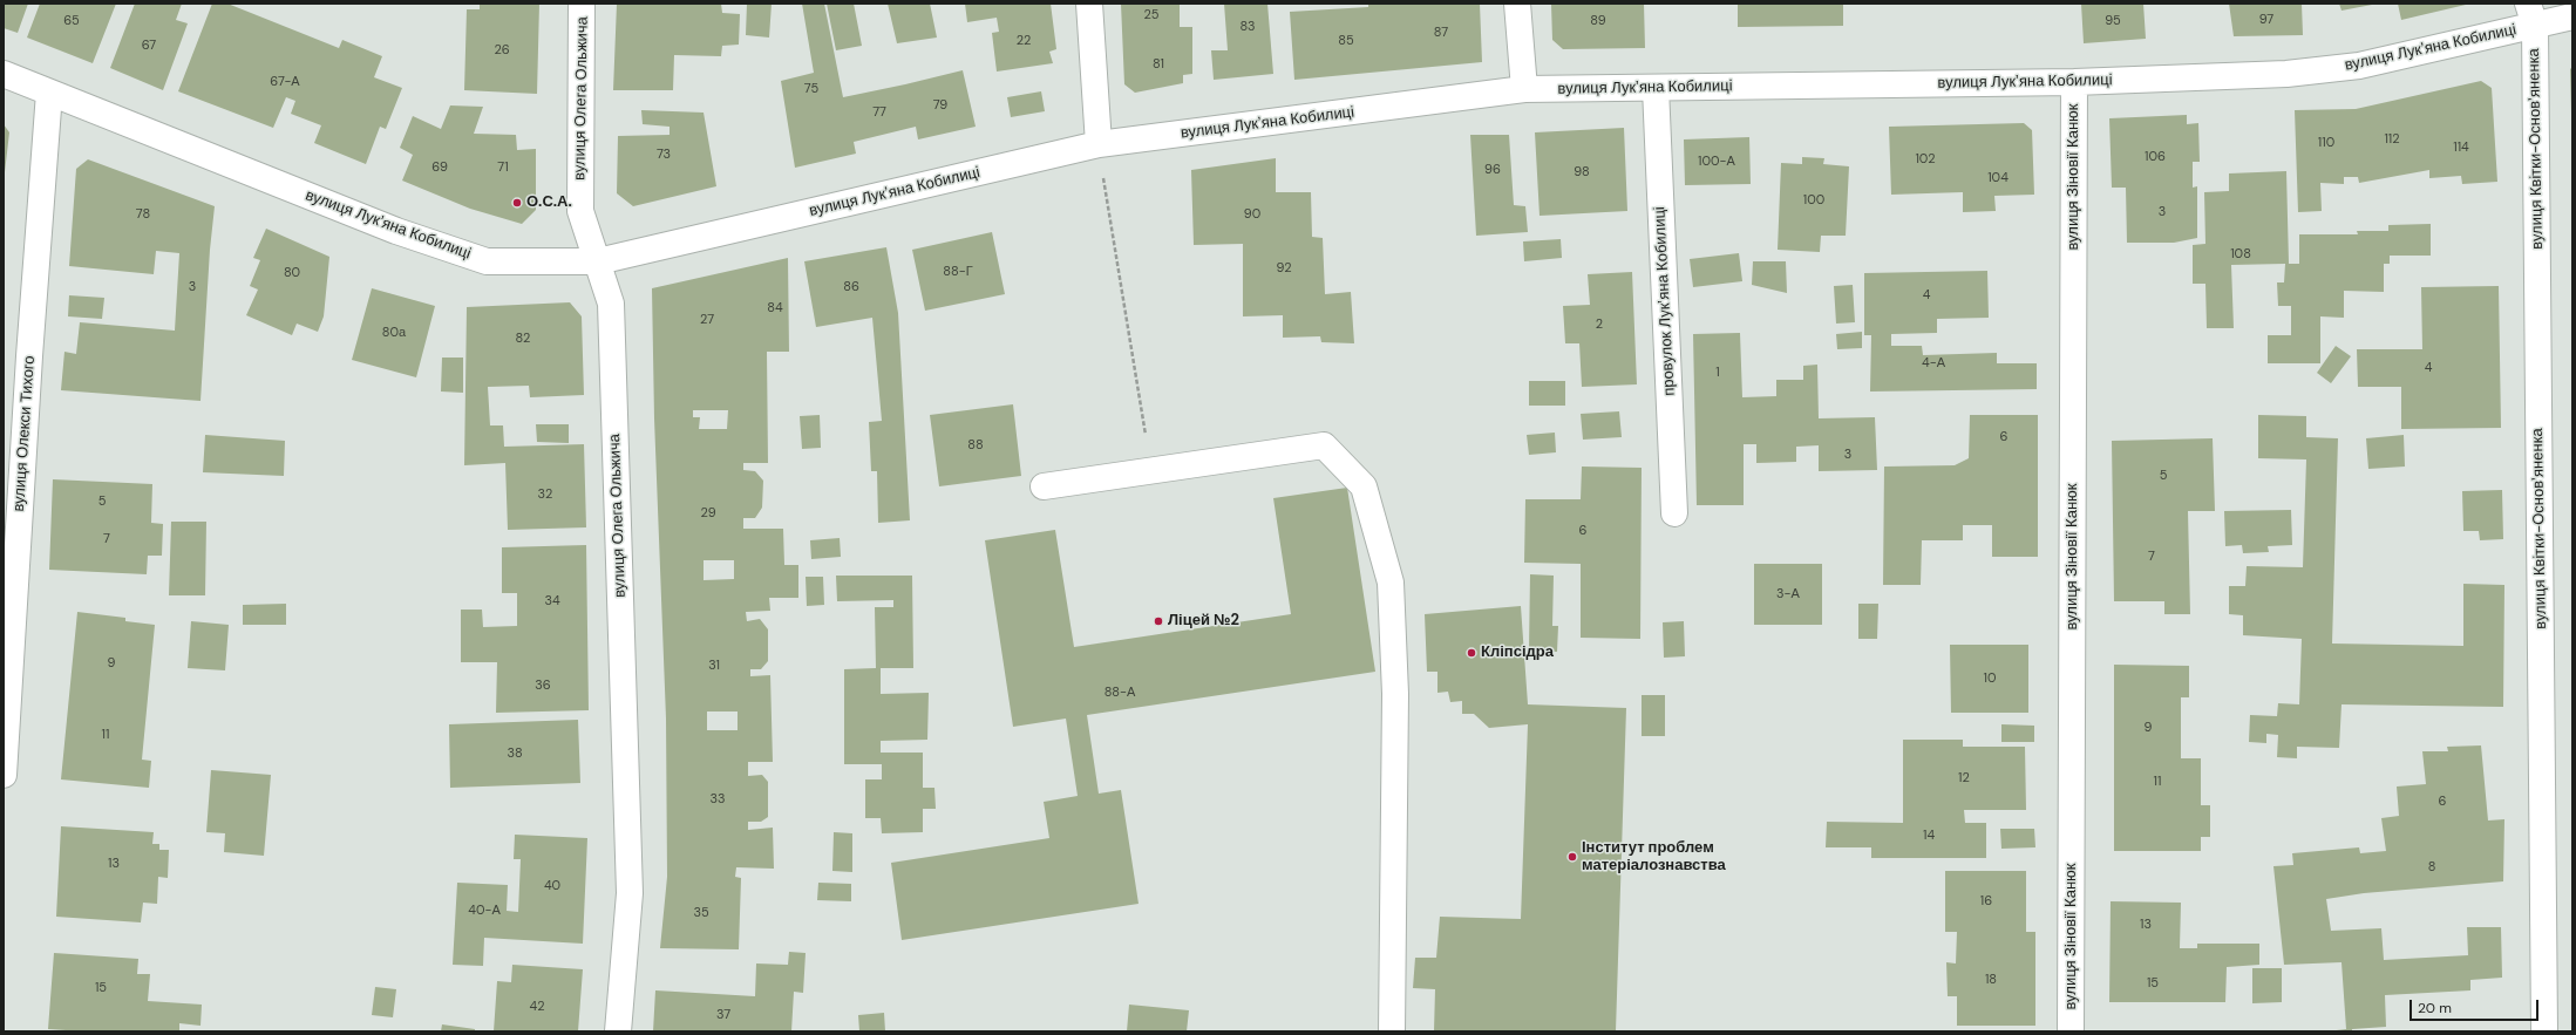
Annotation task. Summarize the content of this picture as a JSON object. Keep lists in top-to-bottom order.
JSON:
{
  "streets": {
    "street": [
      "вулиця Лукʼяна Кобилиці",
      "вулиця Олега Ольжича",
      "вулиця Квітки-Основʼяненка",
      "вулиця Зіновії Канюк",
      "провулок Лукʼяна Кобилиці",
      "вулиця Олекси Тихого"
    ]
  },
  "crossings": [
    ["вулиця Лукʼяна Кобилиці", "вулиця Олега Ольжича"],
    ["вулиця Лукʼяна Кобилиці", "вулиця Квітки-Основʼяненка"],
    ["вулиця Лукʼяна Кобилиці", "вулиця Зіновії Канюк"],
    ["вулиця Лукʼяна Кобилиці", "провулок Лукʼяна Кобилиці"],
    ["вулиця Лукʼяна Кобилиці", "вулиця Олекси Тихого"]
  ],
  "places": [
    "О.С.А.",
    "Ліцей №2",
    "Кліпсідра",
    "Інститут проблем матеріалознавства"
  ],
  "house_numbers": [
    "25",
    "97",
    "65",
    "89",
    "95",
    "83",
    "87",
    "22",
    "85",
    "67",
    "26",
    "81",
    "67-А",
    "75",
    "79",
    "77",
    "112",
    "110",
    "114",
    "73",
    "106",
    "102",
    "100-А",
    "69",
    "71",
    "96",
    "98",
    "104",
    "100",
    "3",
    "78",
    "90",
    "108",
    "92",
    "88-Г",
    "80",
    "3",
    "86",
    "4",
    "84",
    "27",
    "2",
    "80а",
    "82",
    "4-А",
    "4",
    "1",
    "6",
    "88",
    "3",
    "5",
    "32",
    "5",
    "29",
    "6",
    "7",
    "7",
    "3-А",
    "34",
    "9",
    "31",
    "10",
    "36",
    "88-А",
    "9",
    "11",
    "38",
    "12",
    "11",
    "33",
    "6",
    "14",
    "13",
    "8",
    "40",
    "16",
    "40-А",
    "35",
    "13",
    "18",
    "15",
    "15",
    "42",
    "37"
  ],
  "scale_bar": "20 m"
}
